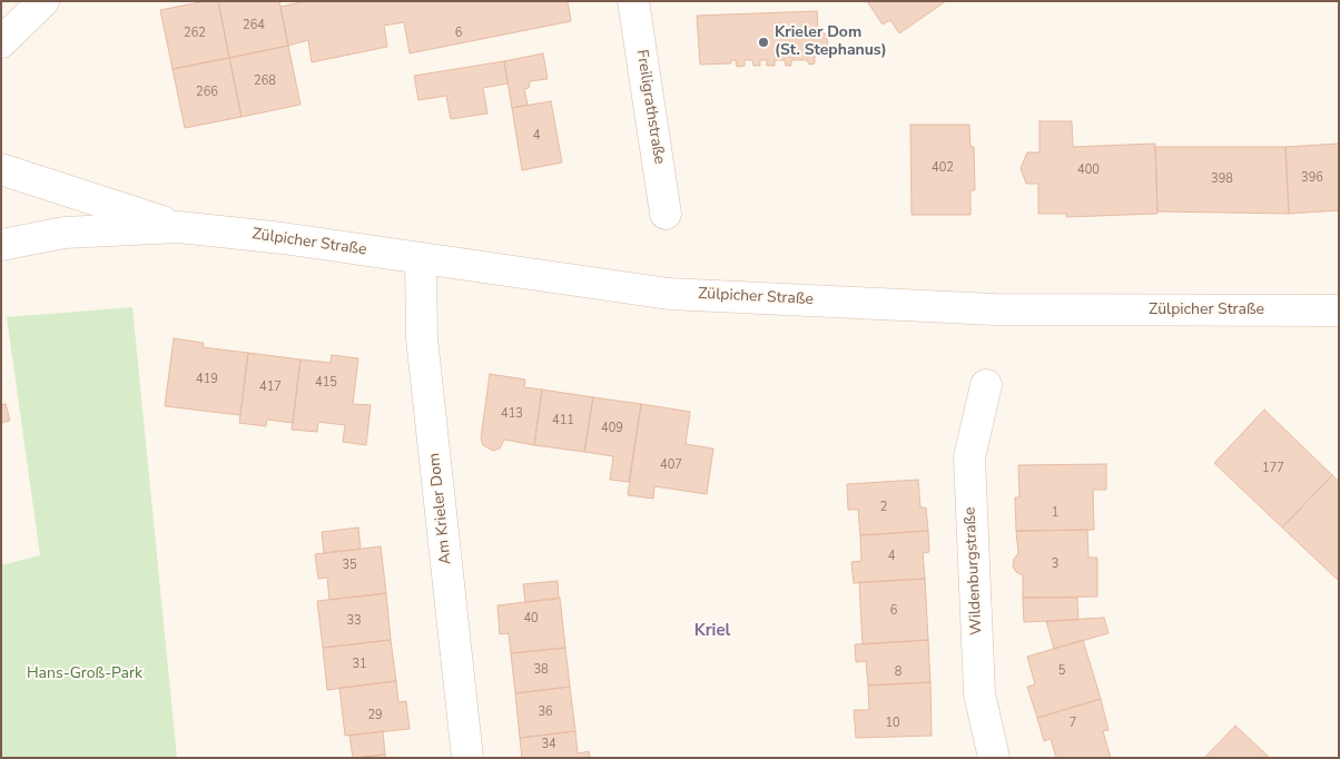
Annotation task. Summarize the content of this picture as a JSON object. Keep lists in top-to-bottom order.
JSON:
{
  "streets": {
    "street": [
      "Freiligrathstraße",
      "Zülpicher Straße",
      "Am Krieler Dom",
      "Wildenburgstraße"
    ]
  },
  "crossings": [
    ["Zülpicher Straße", "Am Krieler Dom"]
  ],
  "districts": ["Kriel"],
  "parks": ["Hans-Groß-Park"],
  "places": ["Krieler Dom (St. Stephanus)"],
  "house_numbers": [
    "264",
    "262",
    "6",
    "268",
    "266",
    "4",
    "402",
    "400",
    "396",
    "398",
    "419",
    "415",
    "417",
    "413",
    "411",
    "409",
    "407",
    "177",
    "2",
    "1",
    "4",
    "3",
    "35",
    "6",
    "40",
    "33",
    "31",
    "38",
    "5",
    "8",
    "36",
    "29",
    "10",
    "7",
    "34"
  ]
}
